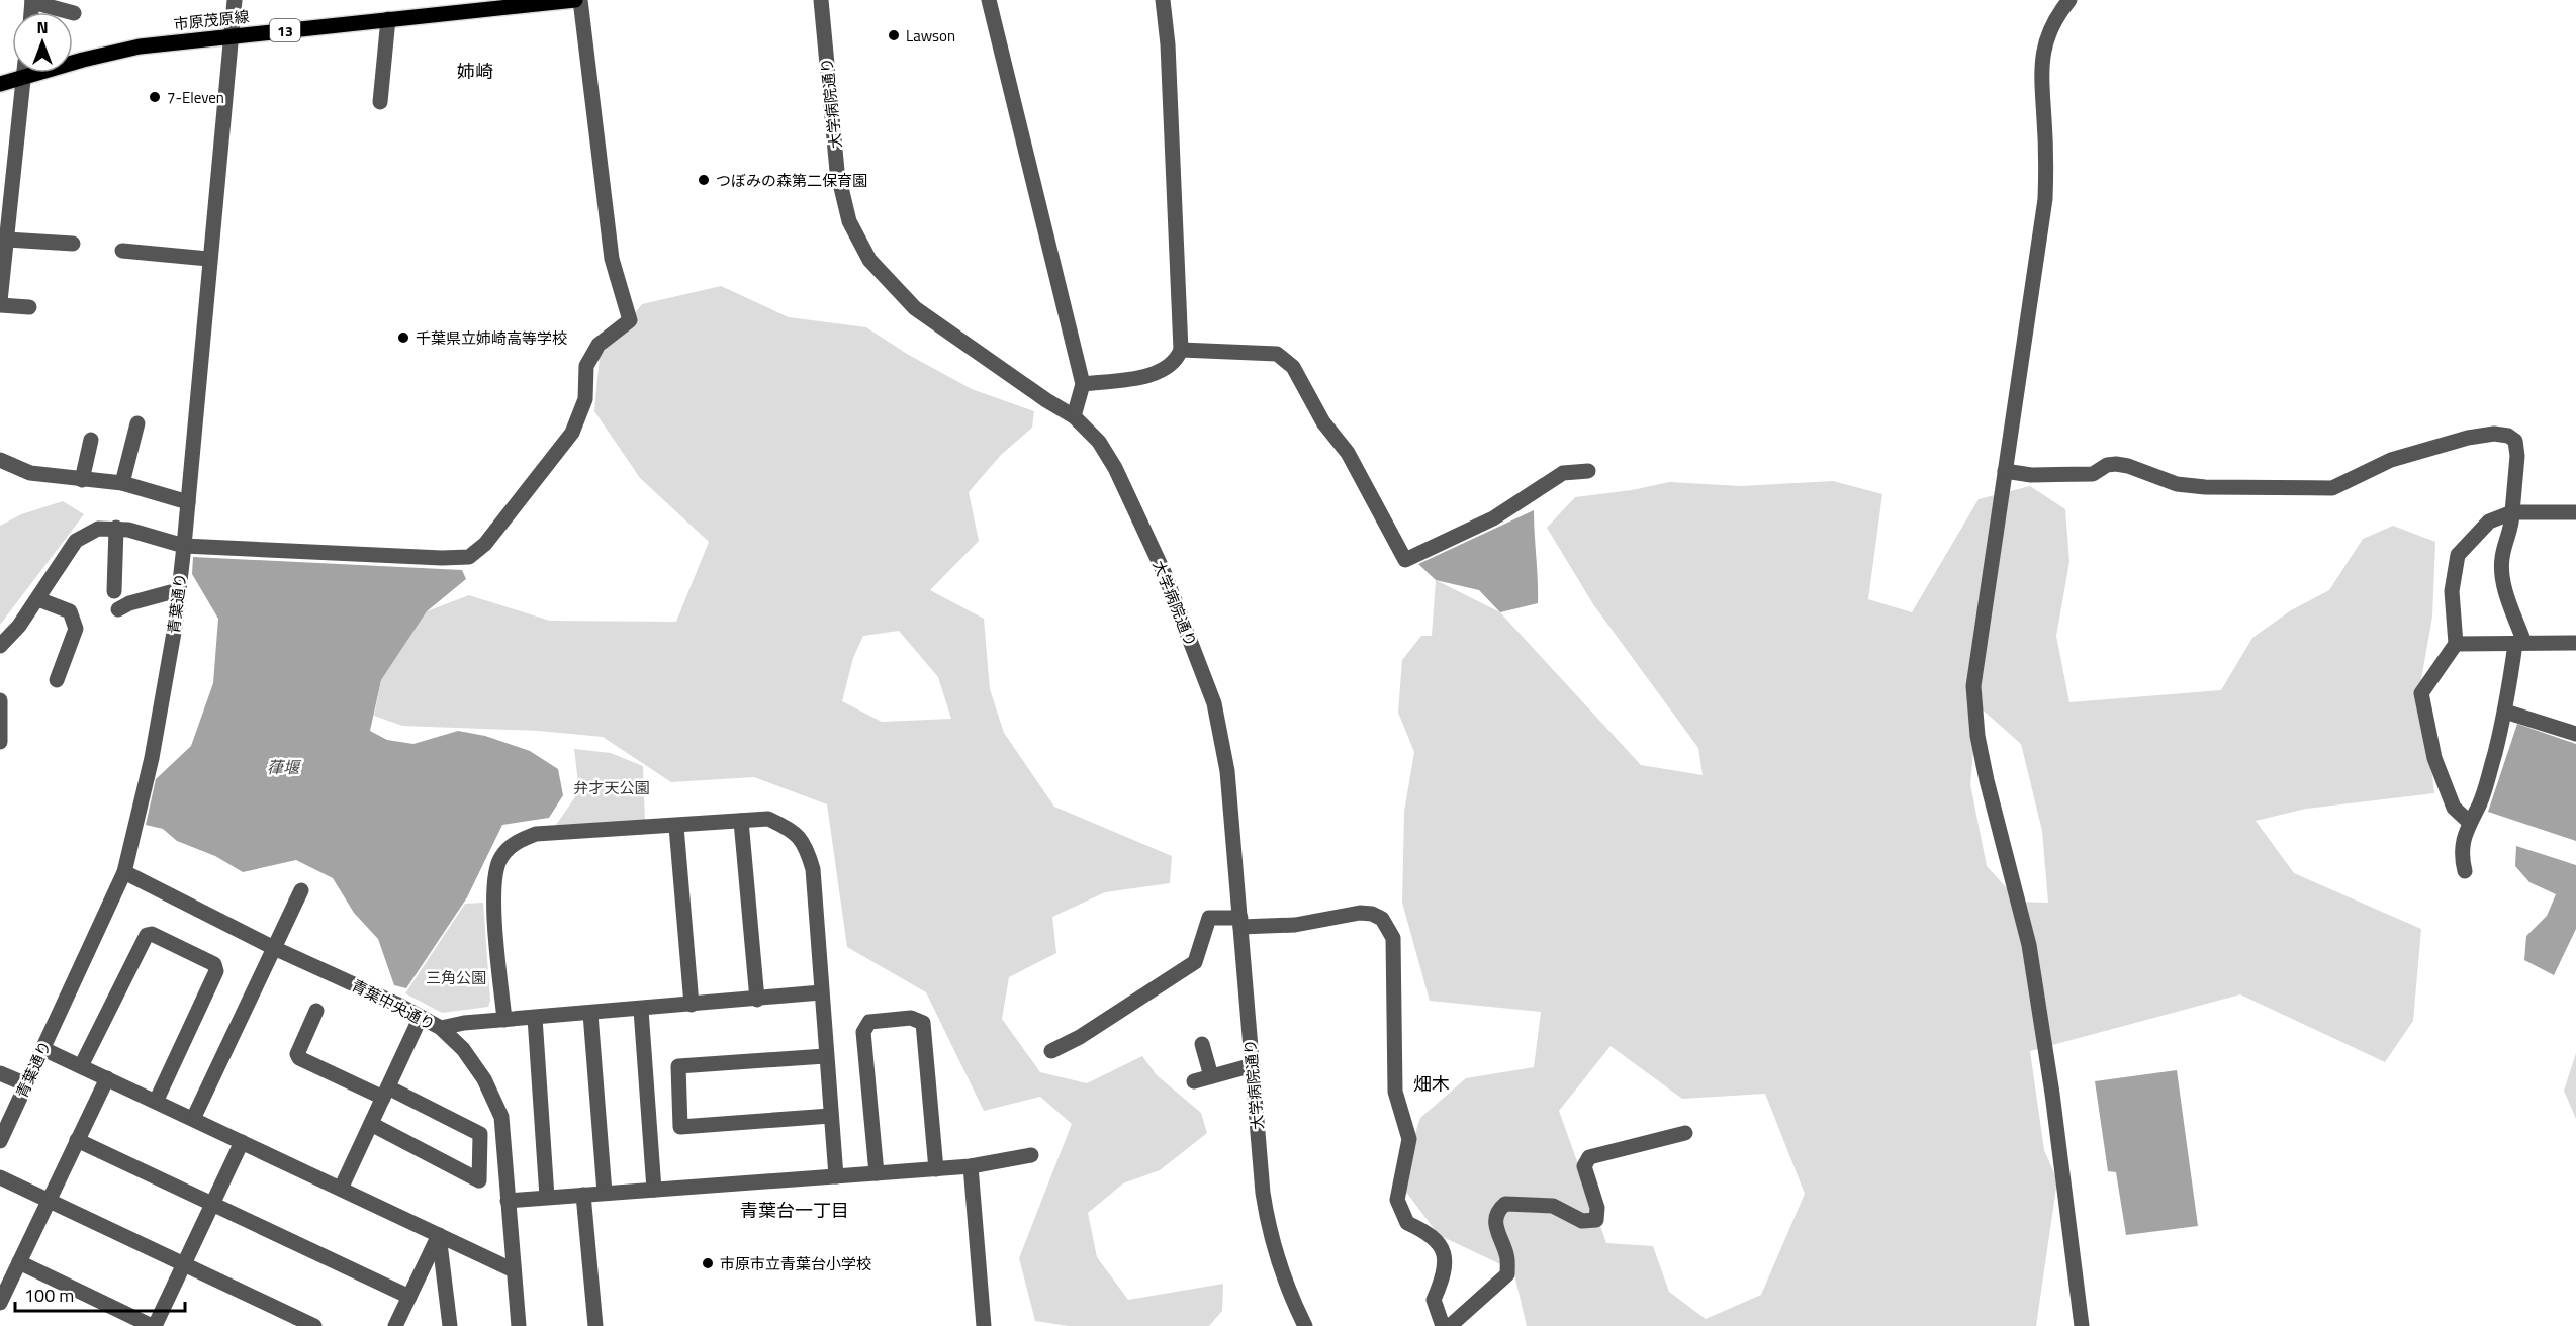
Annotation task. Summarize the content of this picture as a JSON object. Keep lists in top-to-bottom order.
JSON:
{
  "streets": {
    "main road": ["市原茂原線", "13"],
    "street": ["大学病院通り", "青葉通り", "青葉中央通り"]
  },
  "crossings": [
    ["市原茂原線", "青葉通り"],
    ["青葉通り", "青葉中央通り"]
  ],
  "districts": ["姉崎", "畑木", "青葉台一丁目"],
  "water": ["葎堰"],
  "parks": ["弁才天公園", "三角公園"],
  "places": [
    "Lawson",
    "7-Eleven",
    "つぼみの森第二保育園",
    "千葉県立姉崎高等学校",
    "市原市立青葉台小学校"
  ],
  "scale_bar": "100 m",
  "north": "top"
}
